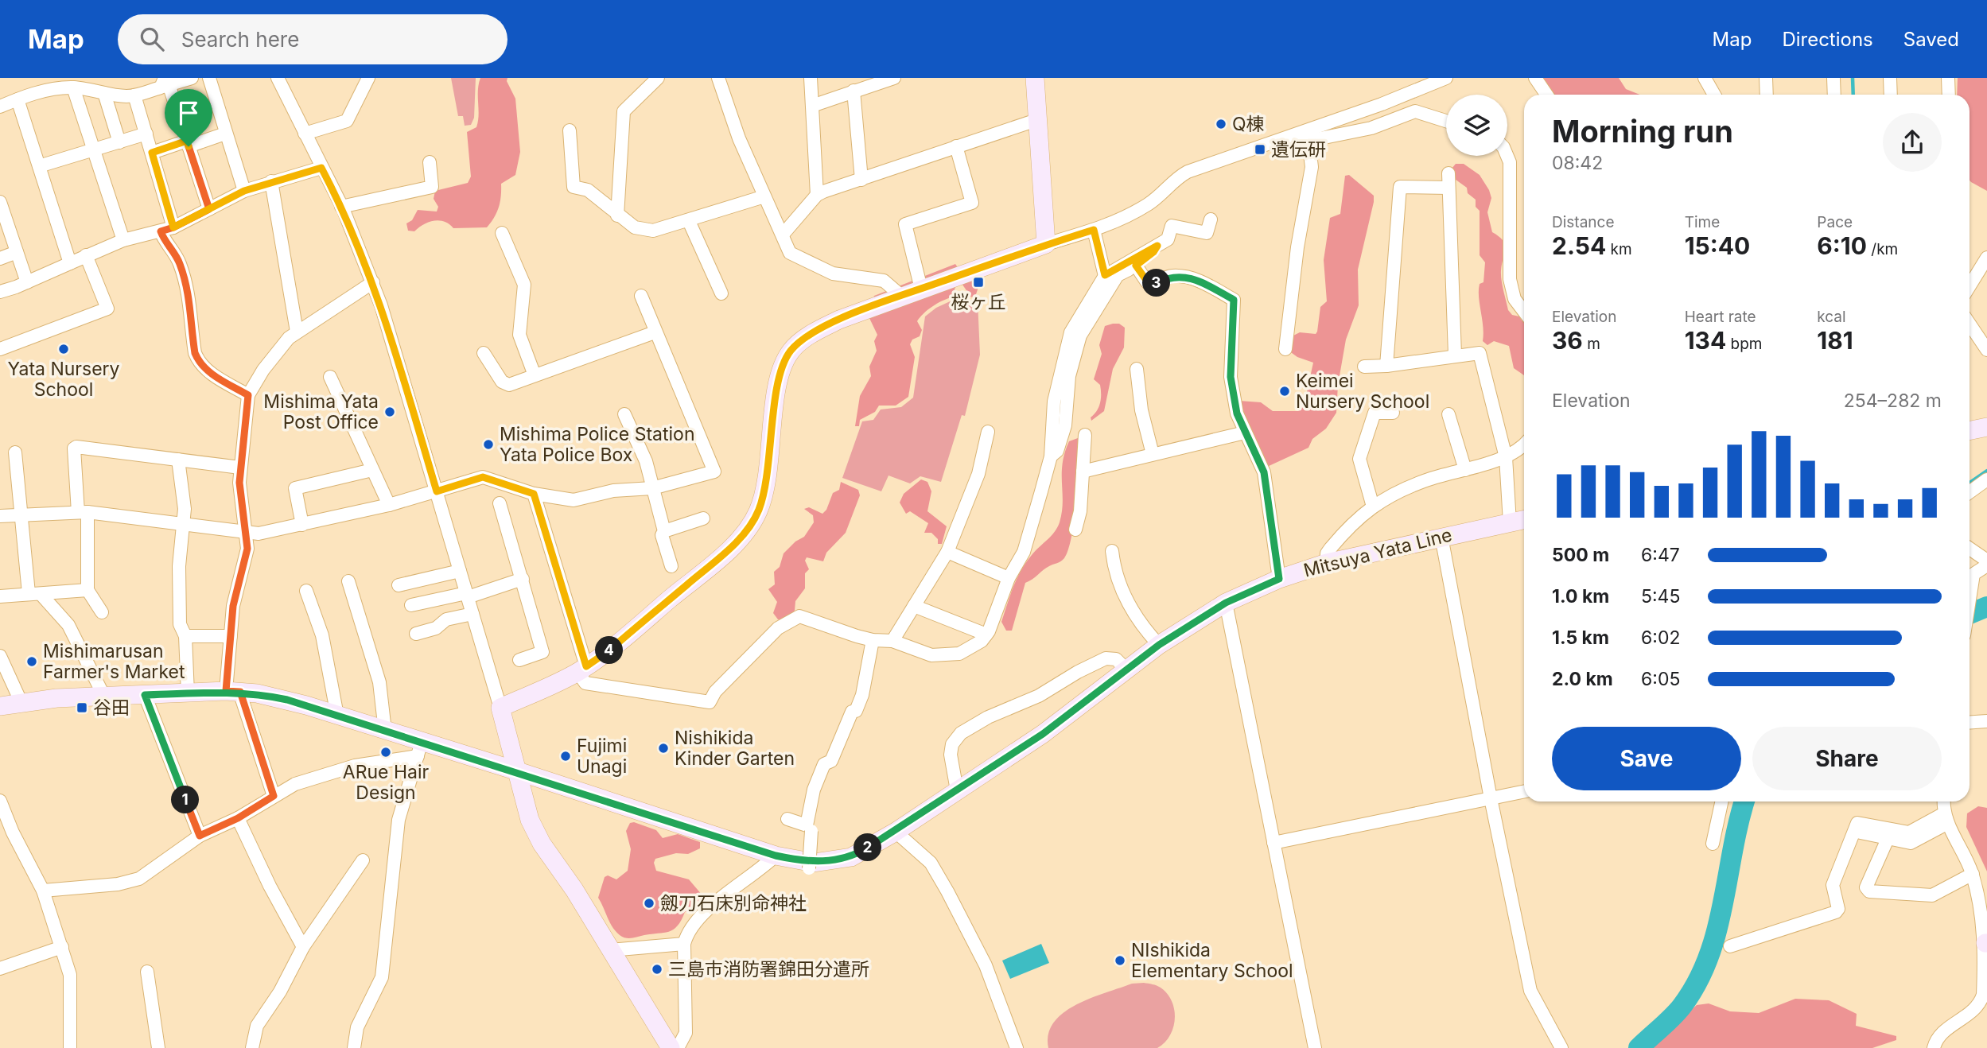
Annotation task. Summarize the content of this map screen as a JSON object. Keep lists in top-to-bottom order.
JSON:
{
  "streets": {
    "main road": ["Mitsuya Yata Line"]
  },
  "places": {
    "other": [
      "Q棟",
      "Yata Nursery School",
      "Keimei Nursery School",
      "Mishima Yata Post Office",
      "Mishima Police Station Yata Police Box",
      "Mishimarusan Farmer's Market",
      "Nishikida Kinder Garten",
      "ARue Hair Design",
      "Fujimi Unagi",
      "劔刀石床別命神社",
      "NIshikida Elementary School",
      "三島市消防署錦田分遣所"
    ],
    "transit": ["遺伝研", "桜ヶ丘", "谷田"]
  },
  "page": {
    "header": "Map",
    "search": "Search here",
    "nav": ["Map", "Directions", "Saved"],
    "heading": ["Morning run", "08:42"],
    "stats": [
      ["Distance", "2.54 km"],
      ["Time", "15:40"],
      ["Pace", "6:10 /km"],
      ["Elevation", "36 m"],
      ["Heart rate", "134 bpm"],
      ["kcal", "181"]
    ],
    "pins": [
      "3",
      "4",
      "1",
      "2"
    ],
    "chart": ["Elevation", "254–282 m"],
    "list": [
      {
        "name": "500 m",
        "note": "6:47"
      },
      {
        "name": "1.0 km",
        "note": "5:45"
      },
      {
        "name": "1.5 km",
        "note": "6:02"
      },
      {
        "name": "2.0 km",
        "note": "6:05"
      }
    ],
    "buttons": ["Save", "Share"]
  }
}
